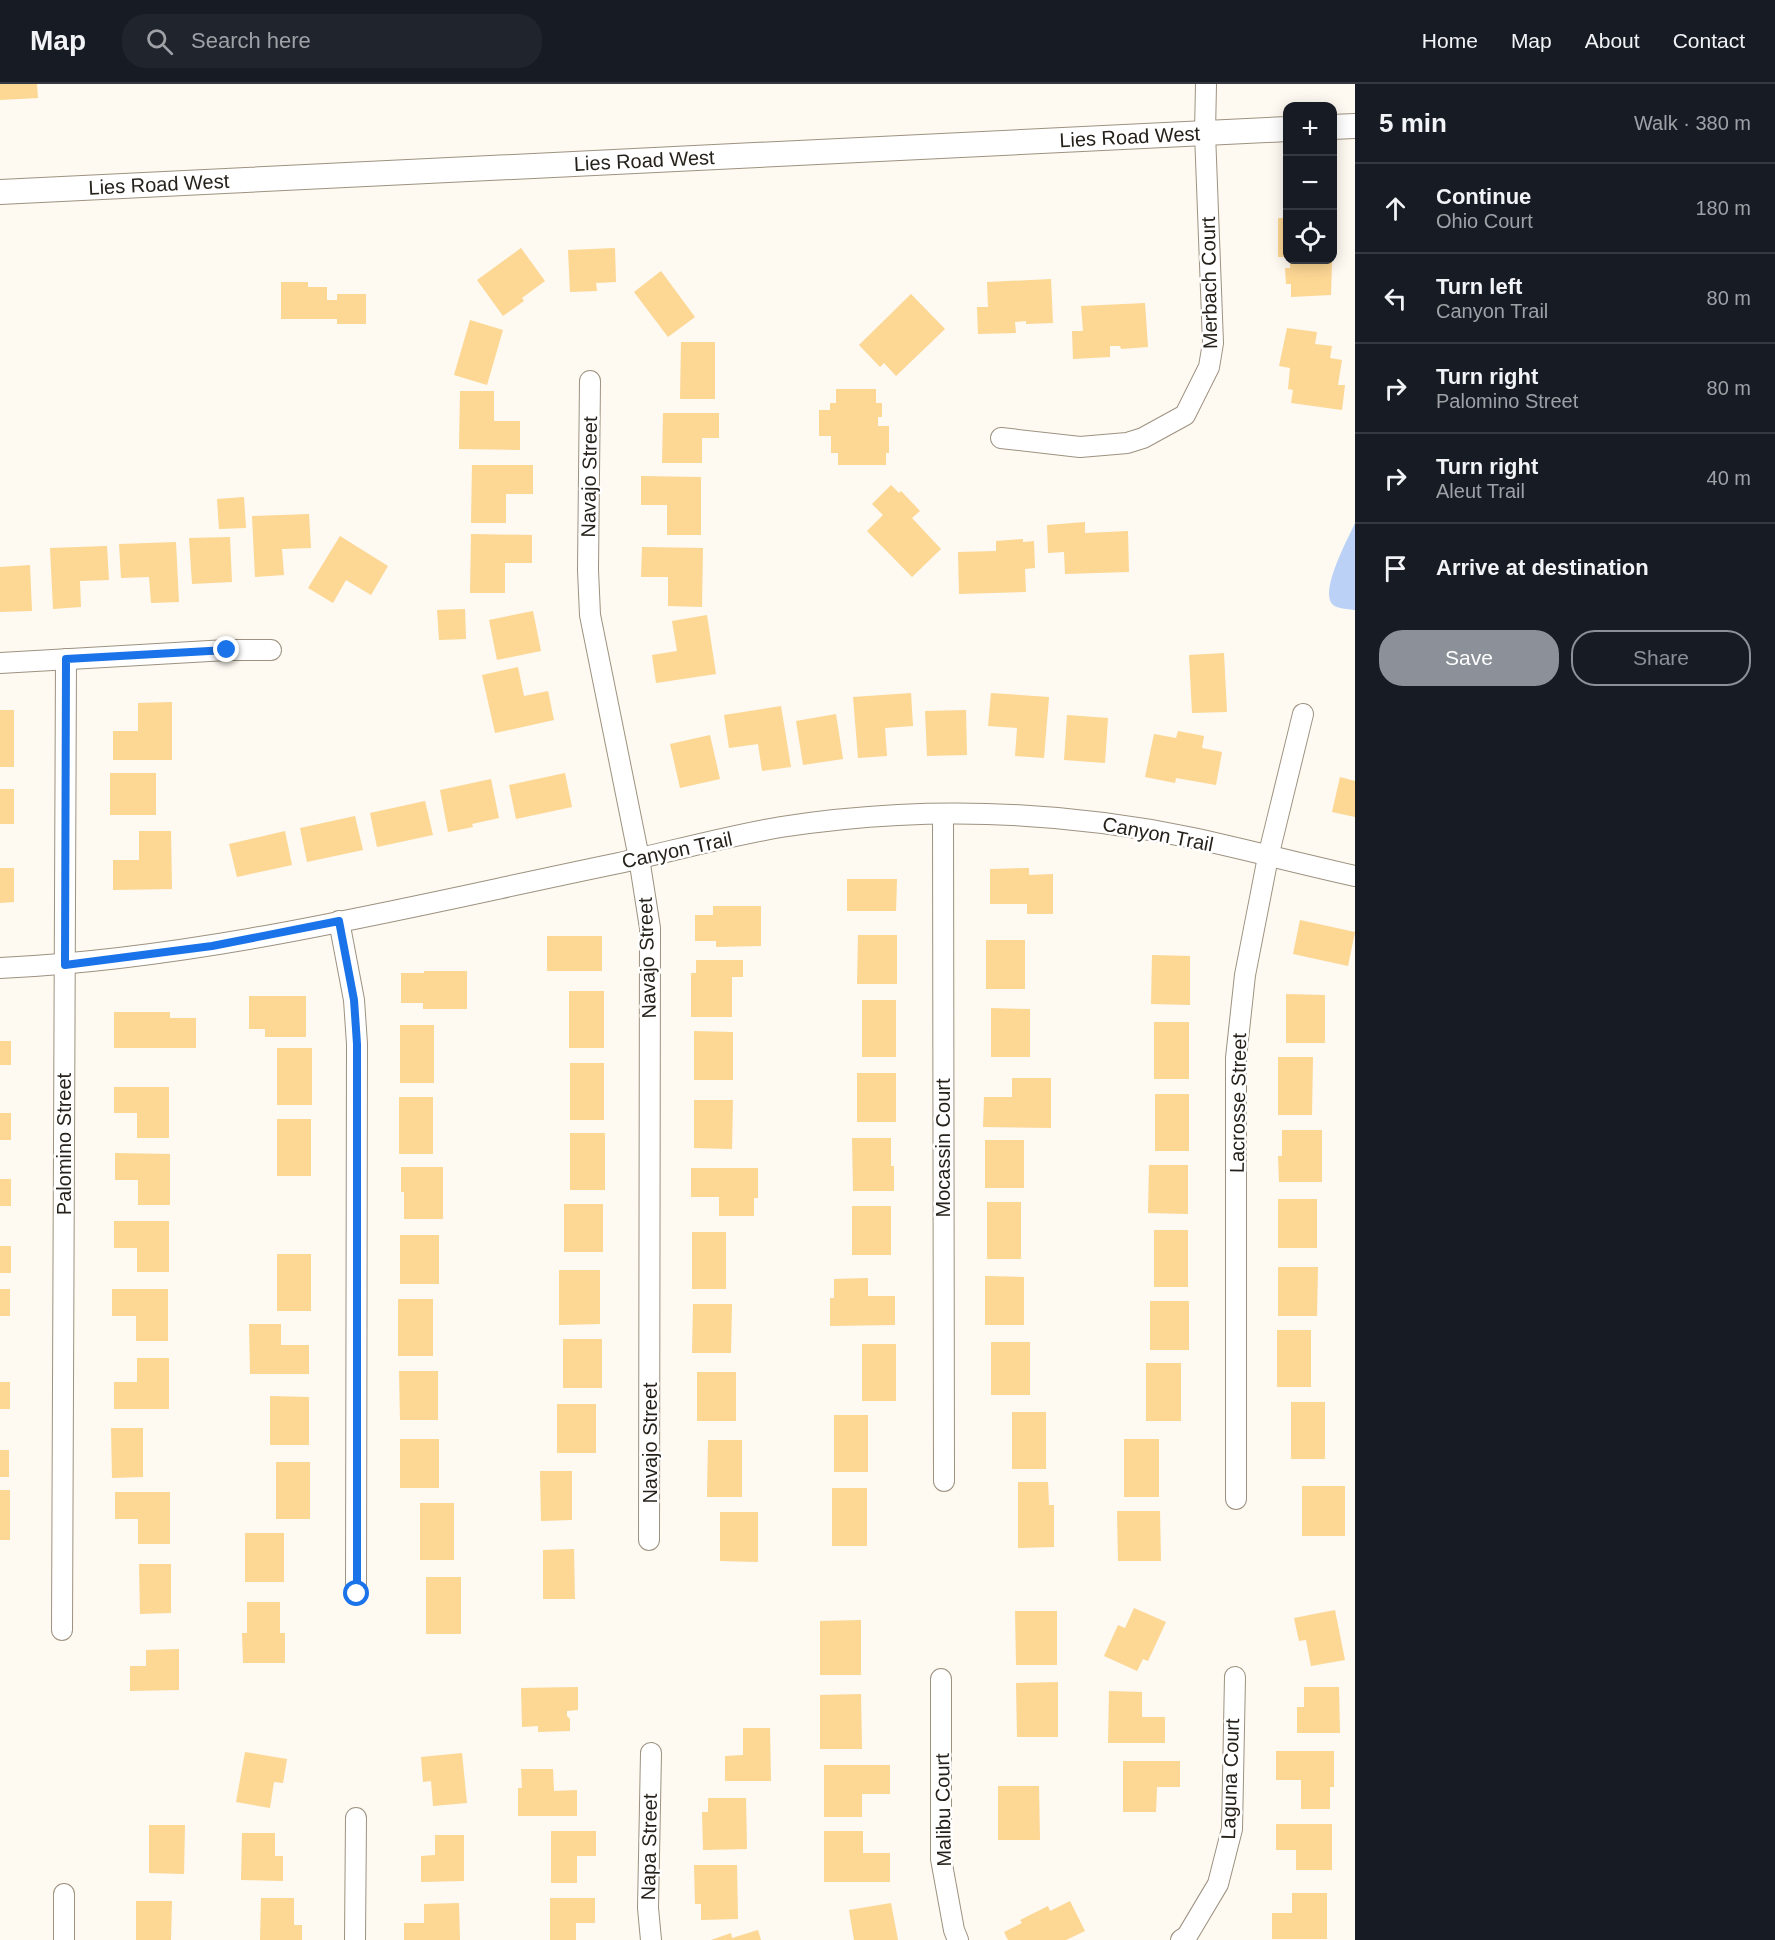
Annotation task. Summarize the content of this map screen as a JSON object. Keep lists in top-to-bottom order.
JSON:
{
  "streets": {
    "street": [
      "Lies Road West",
      "Merbach Court",
      "Navajo Street",
      "Canyon Trail",
      "Lacrosse Street",
      "Palomino Street",
      "Mocassin Court",
      "Laguna Court",
      "Malibu Court",
      "Napa Street"
    ]
  },
  "crossings": [
    ["Lies Road West", "Merbach Court"],
    ["Navajo Street", "Canyon Trail"],
    ["Canyon Trail", "Lacrosse Street"],
    ["Canyon Trail", "Palomino Street"],
    ["Canyon Trail", "Mocassin Court"]
  ],
  "page": {
    "header": "Map",
    "search": "Search here",
    "nav": [
      "Home",
      "Map",
      "About",
      "Contact"
    ],
    "heading": ["5 min", "Walk · 380 m"],
    "map_buttons": ["+", "−"],
    "list": [
      ["Continue", "Ohio Court", "180 m"],
      ["Turn left", "Canyon Trail", "80 m"],
      ["Turn right", "Palomino Street", "80 m"],
      ["Turn right", "Aleut Trail", "40 m"],
      "Arrive at destination"
    ],
    "buttons": ["Save", "Share"]
  }
}
